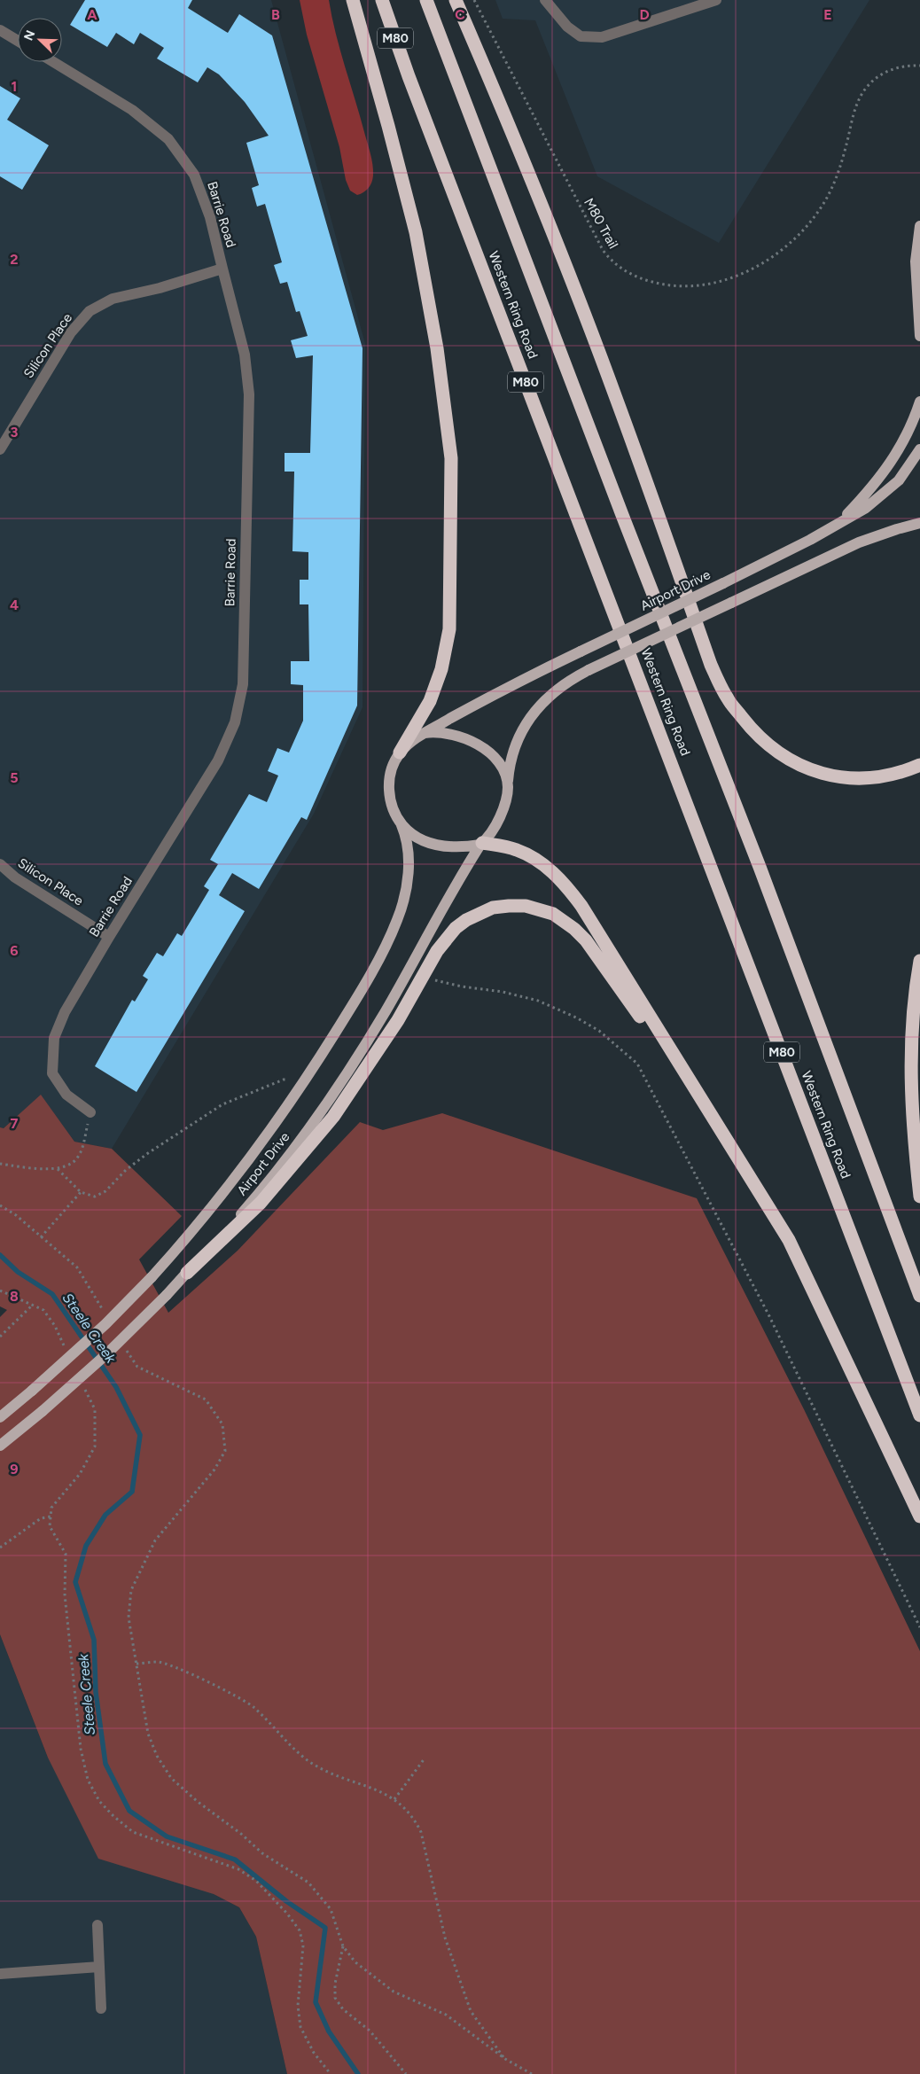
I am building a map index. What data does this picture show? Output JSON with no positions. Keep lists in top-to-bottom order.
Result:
{
  "streets": {
    "highway": ["M80", "Western Ring Road"],
    "main road": ["Airport Drive"],
    "street": ["Barrie Road", "Silicon Place"],
    "path": ["M80 Trail"]
  },
  "crossings": [
    ["Barrie Road", "Silicon Place"]
  ],
  "water": ["Steele Creek"],
  "north": "top left",
  "grid": {
    "columns": [
      "A",
      "B",
      "C",
      "D",
      "E"
    ],
    "rows": [
      "1",
      "2",
      "3",
      "4",
      "5",
      "6",
      "7",
      "8",
      "9"
    ]
  }
}
